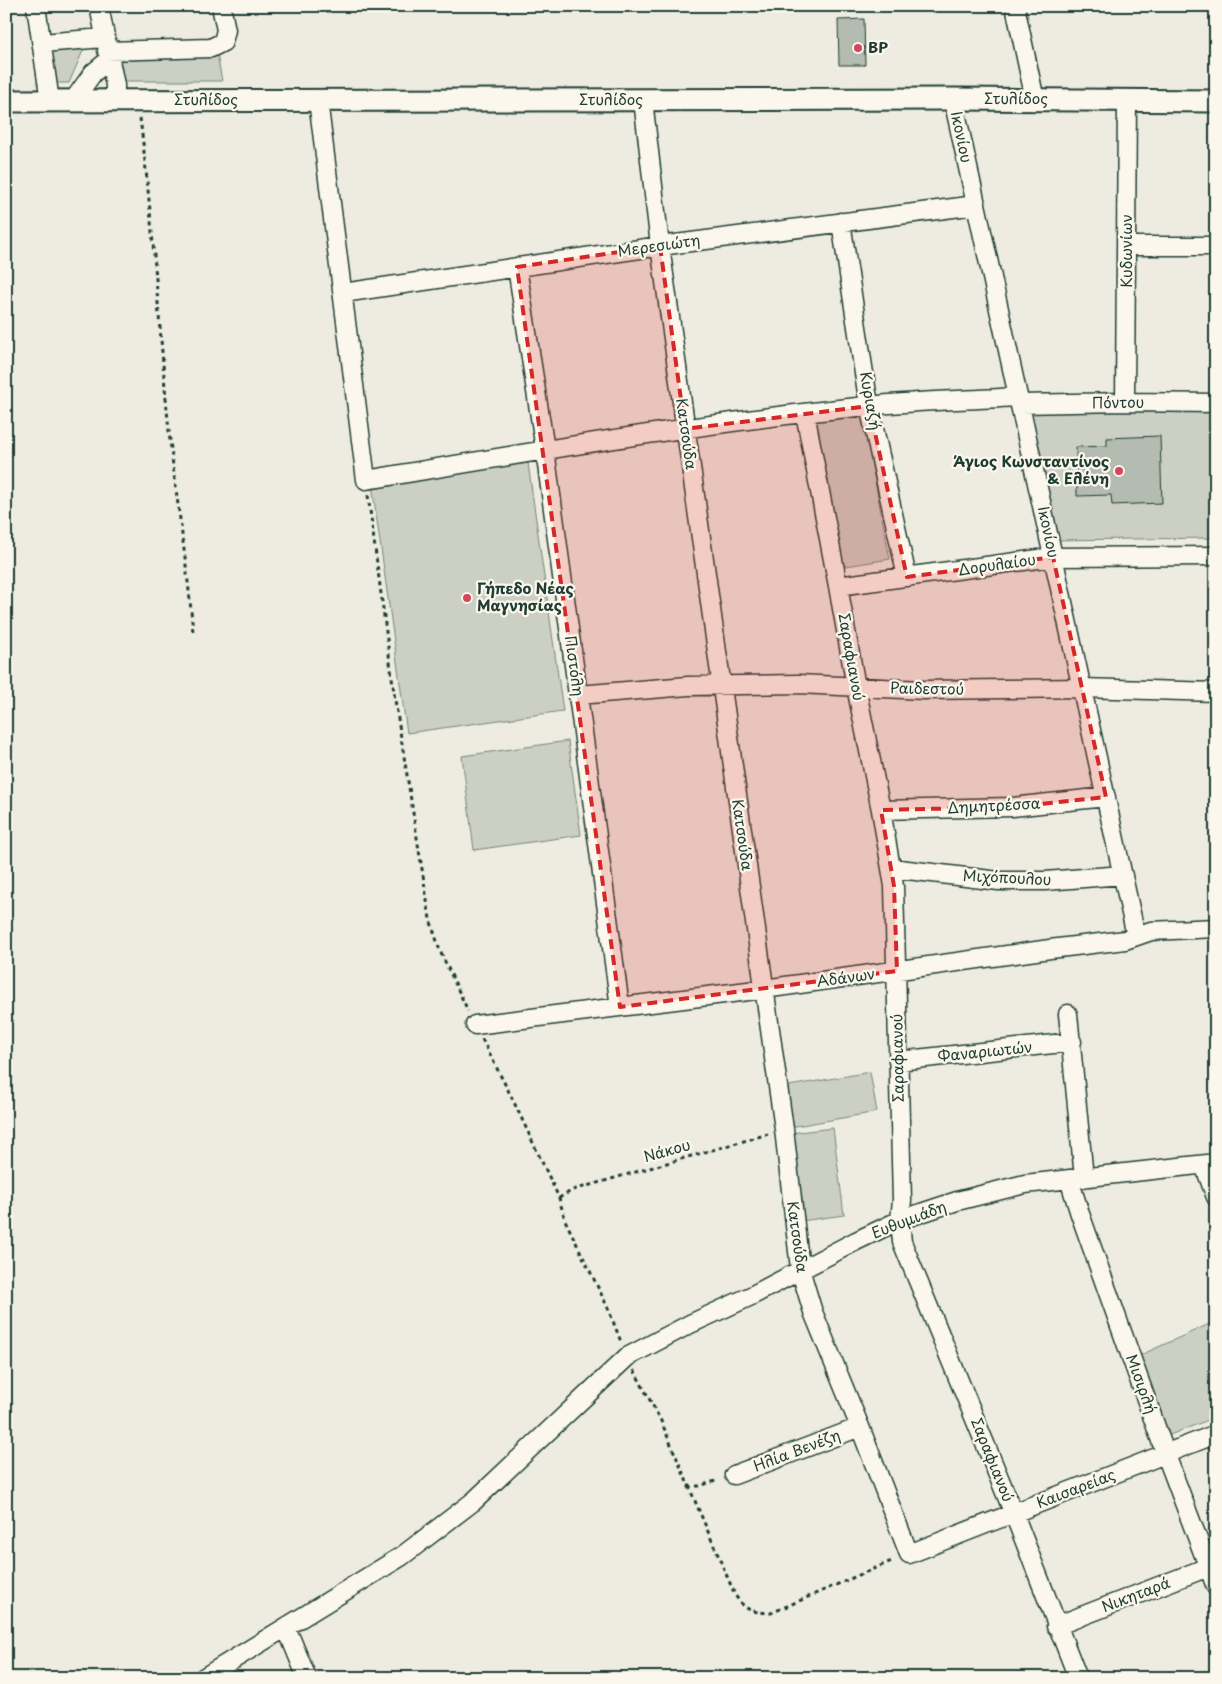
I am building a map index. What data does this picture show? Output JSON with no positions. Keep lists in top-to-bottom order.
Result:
{
  "streets": {
    "main road": ["Στυλίδος"],
    "street": [
      "Ικονίου",
      "Μερεσιώτη",
      "Κυδωνίων",
      "Κυριαζή",
      "Πόντου",
      "Κατσούδα",
      "Δορυλαίου",
      "Σαραφιανού",
      "Πιστόλη",
      "Ραιδεστού",
      "Δημητρέσσα",
      "Μιχόπουλου",
      "Αδάνων",
      "Φαναριωτών",
      "Ευθυμιάδη",
      "Μισιρλή",
      "Ηλία Βενέζη",
      "Καισαρείας",
      "Νικηταρά"
    ],
    "path": ["Νάκου"]
  },
  "crossings": [
    ["Στυλίδος", "Ικονίου"],
    ["Στυλίδος", "Κυδωνίων"],
    ["Στυλίδος", "Κατσούδα"],
    ["Ικονίου", "Μερεσιώτη"],
    ["Ικονίου", "Πόντου"],
    ["Ικονίου", "Δορυλαίου"],
    ["Ικονίου", "Ραιδεστού"],
    ["Ικονίου", "Δημητρέσσα"],
    ["Ικονίου", "Μιχόπουλου"],
    ["Ικονίου", "Αδάνων"],
    ["Μερεσιώτη", "Κυριαζή"],
    ["Μερεσιώτη", "Κατσούδα"],
    ["Μερεσιώτη", "Πιστόλη"],
    ["Κυδωνίων", "Πόντου"],
    ["Κυριαζή", "Πόντου"],
    ["Κυριαζή", "Δορυλαίου"],
    ["Πόντου", "Κατσούδα"],
    ["Πόντου", "Σαραφιανού"],
    ["Πόντου", "Πιστόλη"],
    ["Κατσούδα", "Ραιδεστού"],
    ["Κατσούδα", "Αδάνων"],
    ["Κατσούδα", "Νάκου"],
    ["Κατσούδα", "Ευθυμιάδη"],
    ["Κατσούδα", "Ηλία Βενέζη"],
    ["Κατσούδα", "Καισαρείας"],
    ["Δορυλαίου", "Σαραφιανού"],
    ["Σαραφιανού", "Ραιδεστού"],
    ["Σαραφιανού", "Δημητρέσσα"],
    ["Σαραφιανού", "Μιχόπουλου"],
    ["Σαραφιανού", "Αδάνων"],
    ["Σαραφιανού", "Φαναριωτών"],
    ["Σαραφιανού", "Ευθυμιάδη"],
    ["Σαραφιανού", "Καισαρείας"],
    ["Σαραφιανού", "Νικηταρά"],
    ["Πιστόλη", "Ραιδεστού"],
    ["Πιστόλη", "Αδάνων"],
    ["Φαναριωτών", "Μισιρλή"],
    ["Ευθυμιάδη", "Μισιρλή"],
    ["Μισιρλή", "Καισαρείας"],
    ["Μισιρλή", "Νικηταρά"]
  ],
  "places": ["BP", "Άγιος Κωνσταντίνος & Ελένη", "Γήπεδο Νέας Μαγνησίας"]
}
